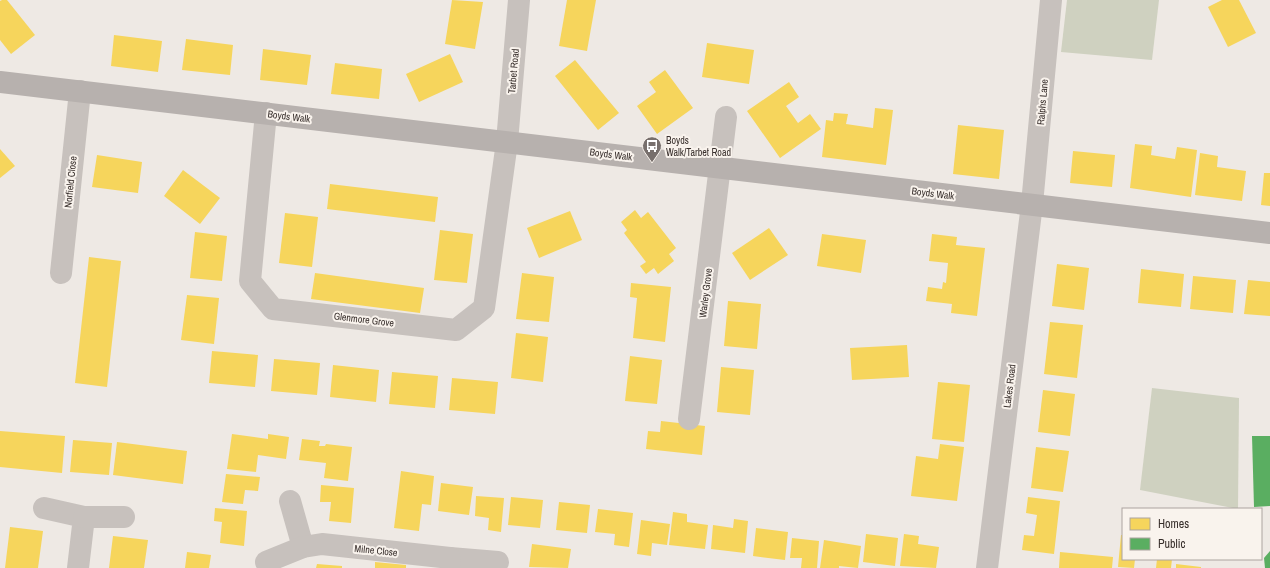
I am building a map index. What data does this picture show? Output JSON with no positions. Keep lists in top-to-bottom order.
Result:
{
  "streets": {
    "street": [
      "Tarbet Road",
      "Ralphs Lane",
      "Boyds Walk",
      "Norfield Close",
      "Warley Grove",
      "Glenmore Grove",
      "Lakes Road",
      "Milne Close"
    ]
  },
  "crossings": [
    ["Tarbet Road", "Boyds Walk"],
    ["Tarbet Road", "Glenmore Grove"],
    ["Ralphs Lane", "Boyds Walk"],
    ["Ralphs Lane", "Lakes Road"],
    ["Boyds Walk", "Norfield Close"],
    ["Boyds Walk", "Warley Grove"],
    ["Boyds Walk", "Glenmore Grove"],
    ["Boyds Walk", "Lakes Road"]
  ],
  "places": {
    "bus stop": ["Boyds Walk/Tarbet Road"]
  },
  "legend": ["Homes", "Public"]
}
